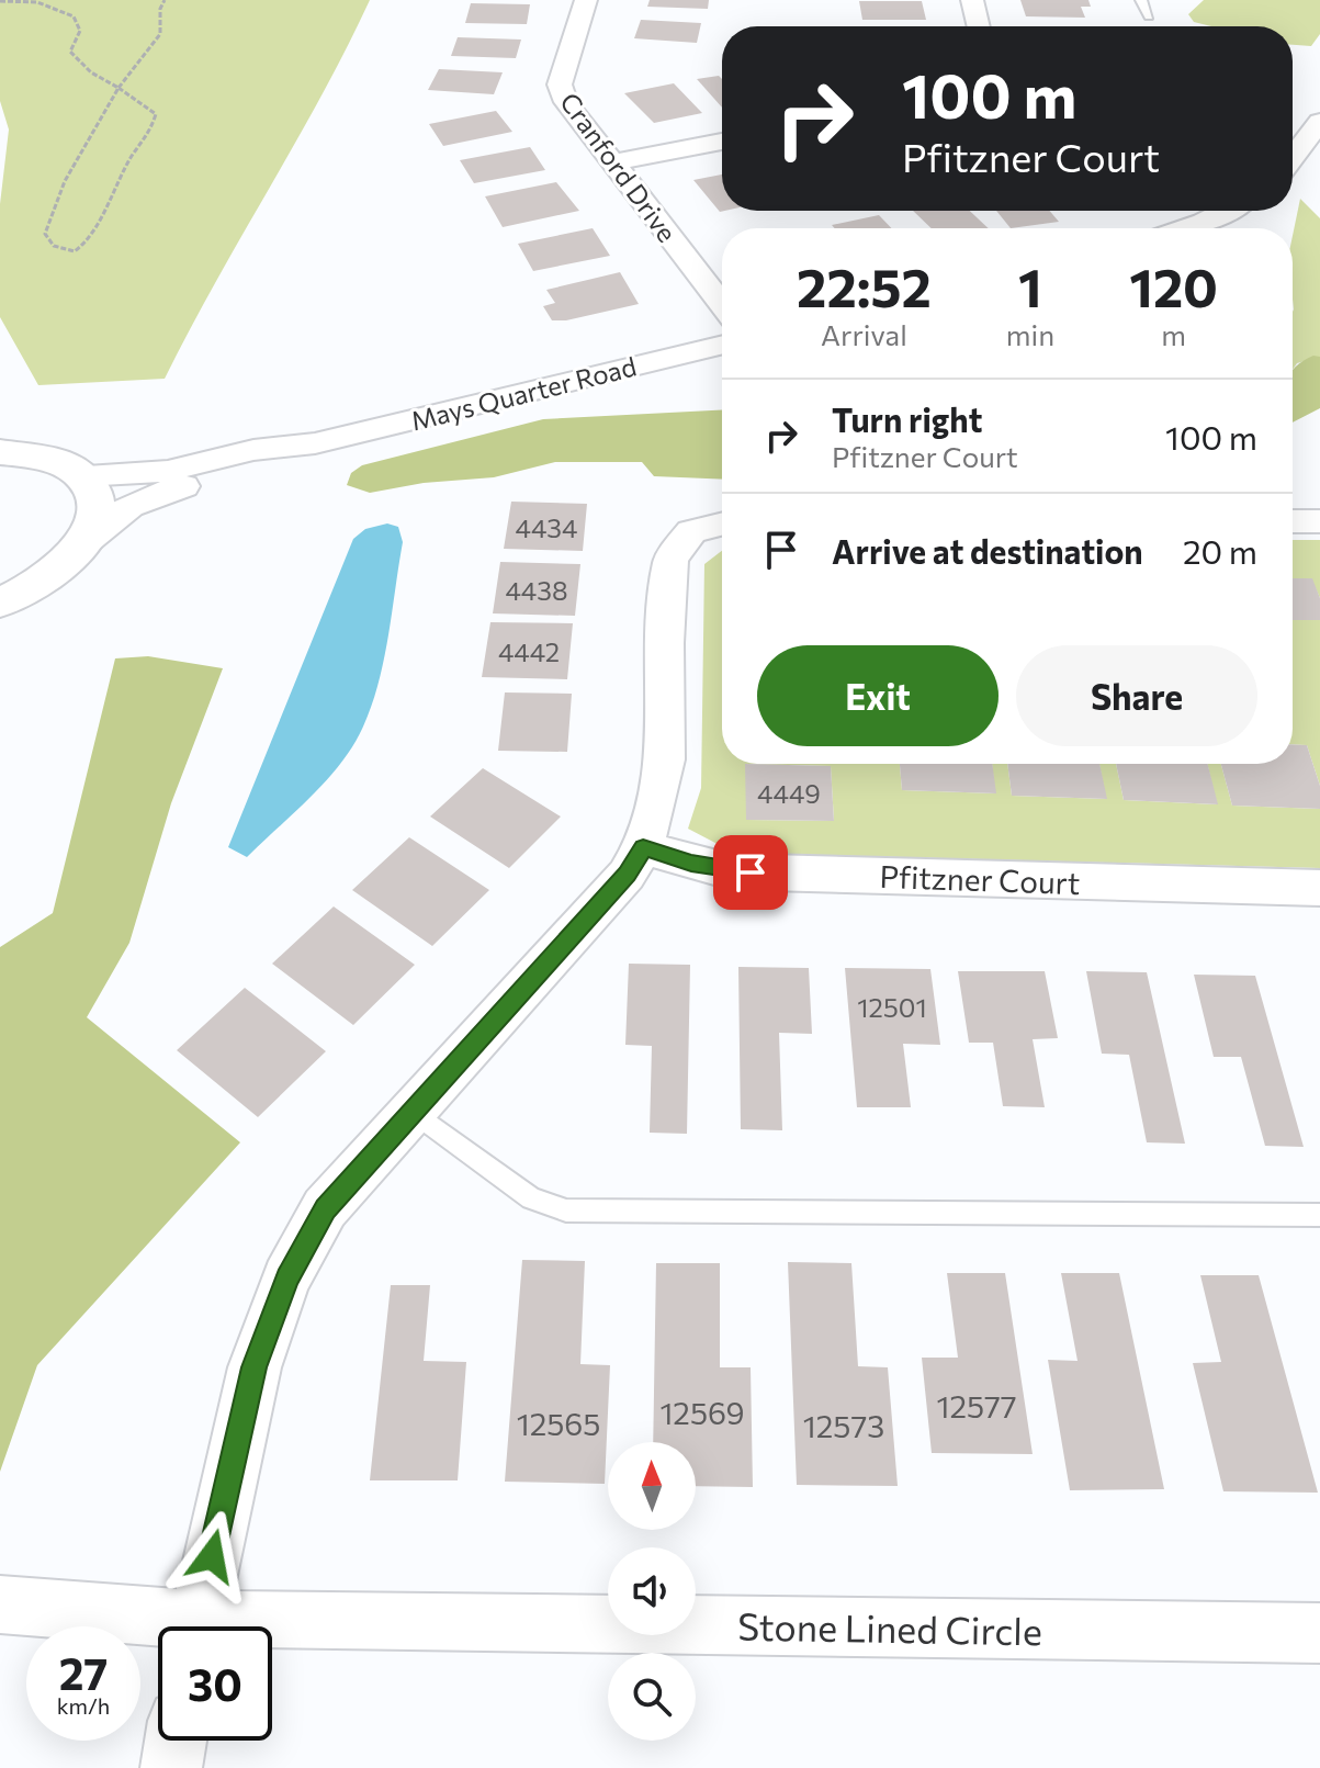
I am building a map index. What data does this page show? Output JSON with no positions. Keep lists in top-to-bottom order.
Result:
{
  "streets": {
    "street": [
      "Cranford Drive",
      "Mays Quarter Road",
      "Pfitzner Court",
      "Stone Lined Circle"
    ]
  },
  "house_numbers": [
    "4434",
    "4438",
    "4442",
    "4449",
    "12501",
    "12577",
    "12569",
    "12565",
    "12573"
  ],
  "north": "top",
  "page": {
    "turn": ["100 m", "Pfitzner Court"],
    "eta": [
      "22:52",
      "Arrival",
      "1",
      "min",
      "120",
      "m"
    ],
    "list": [
      {
        "name": "Turn right",
        "note": "Pfitzner Court",
        "value": "100 m"
      },
      {
        "name": "Arrive at destination",
        "value": "20 m"
      }
    ],
    "buttons": ["Exit", "Share"],
    "speed": "27 km/h",
    "limit": "30"
  }
}
